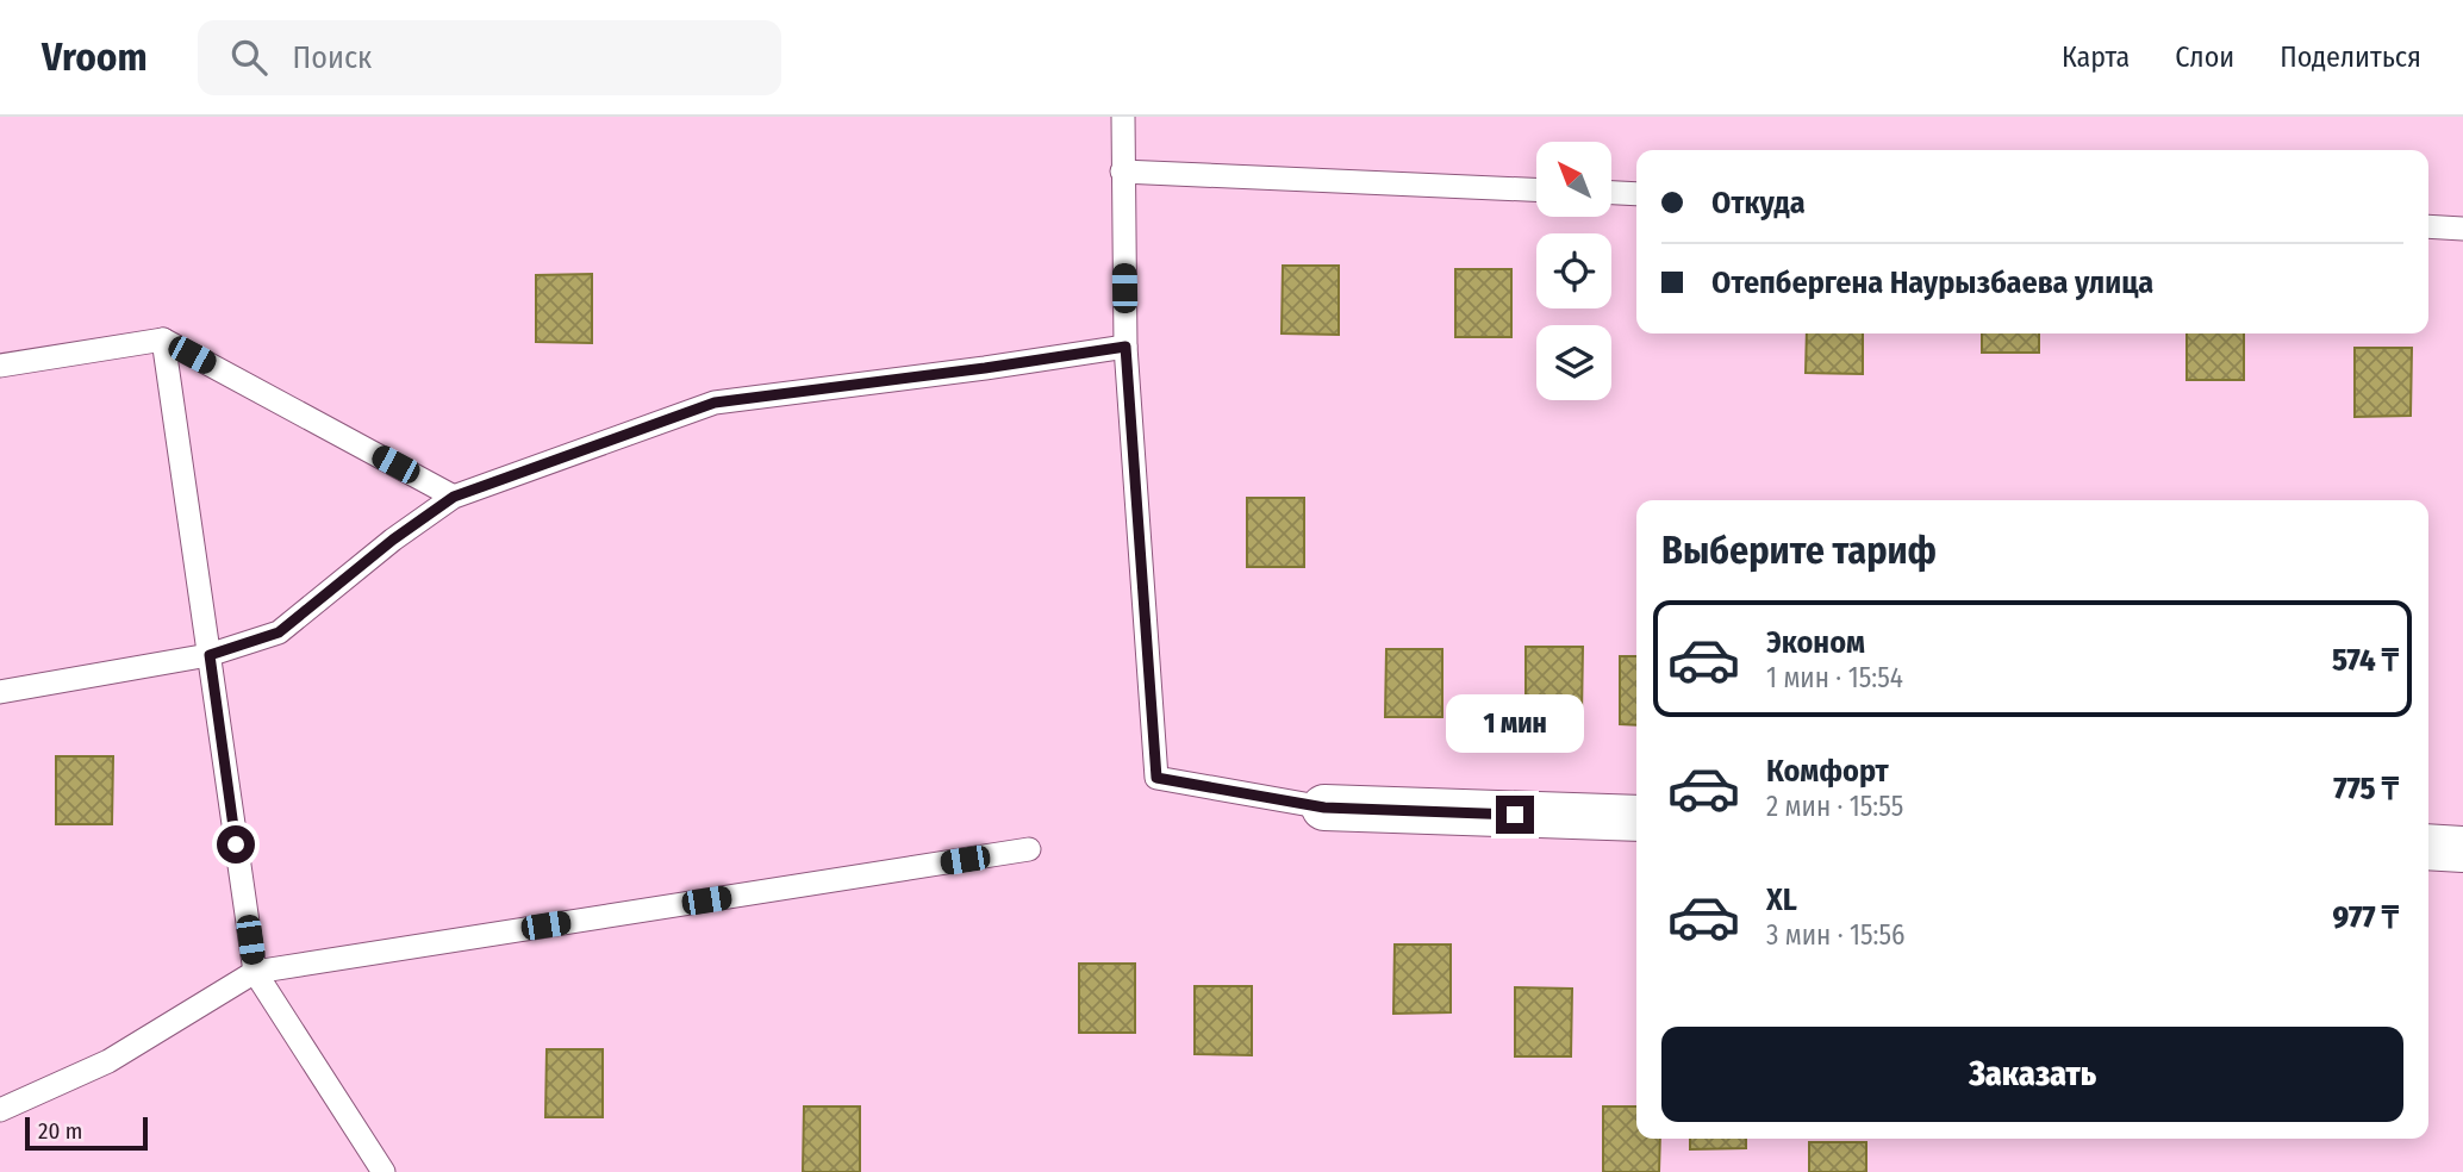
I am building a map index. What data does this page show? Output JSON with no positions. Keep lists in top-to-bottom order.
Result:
{
  "scale_bar": "20 m",
  "north": "top left",
  "page": {
    "header": "Vroom",
    "search": "Поиск",
    "nav": ["Карта", "Слои", "Поделиться"],
    "banner": ["Откуда", "Отепбергена Наурызбаева улица"],
    "heading": "Выберите тариф",
    "list": [
      {
        "name": "Эконом",
        "note": "1 мин · 15:54",
        "value": "574 ₸"
      },
      {
        "name": "Комфорт",
        "note": "2 мин · 15:55",
        "value": "775 ₸"
      },
      {
        "name": "XL",
        "note": "3 мин · 15:56",
        "value": "977 ₸"
      }
    ],
    "bubble": "1 мин",
    "buttons": "Заказать",
    "scale": "20 m"
  }
}
